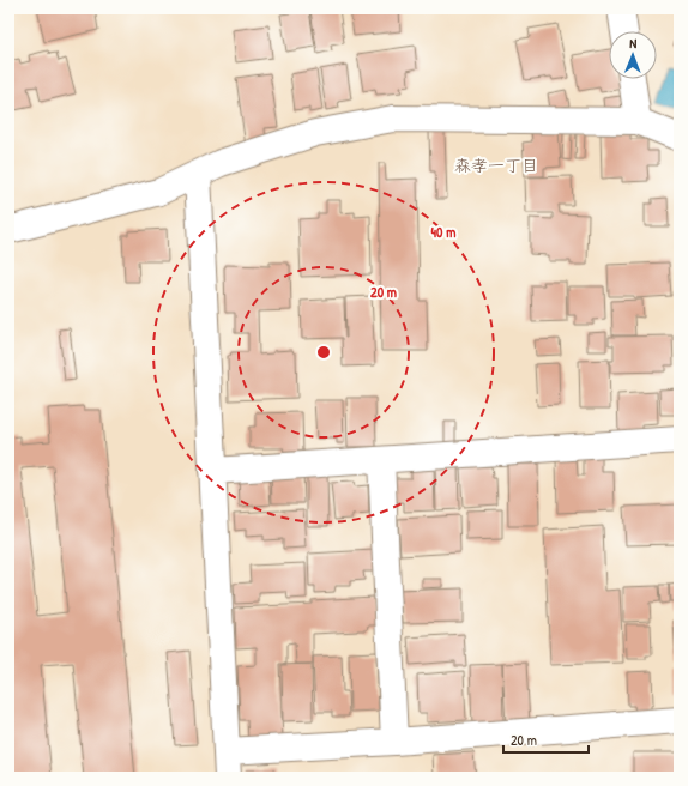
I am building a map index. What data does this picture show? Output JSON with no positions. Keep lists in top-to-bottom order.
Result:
{
  "districts": ["森孝一丁目"],
  "scale_bar": "20 m",
  "north": "top",
  "rings": ["40 m", "20 m"]
}
